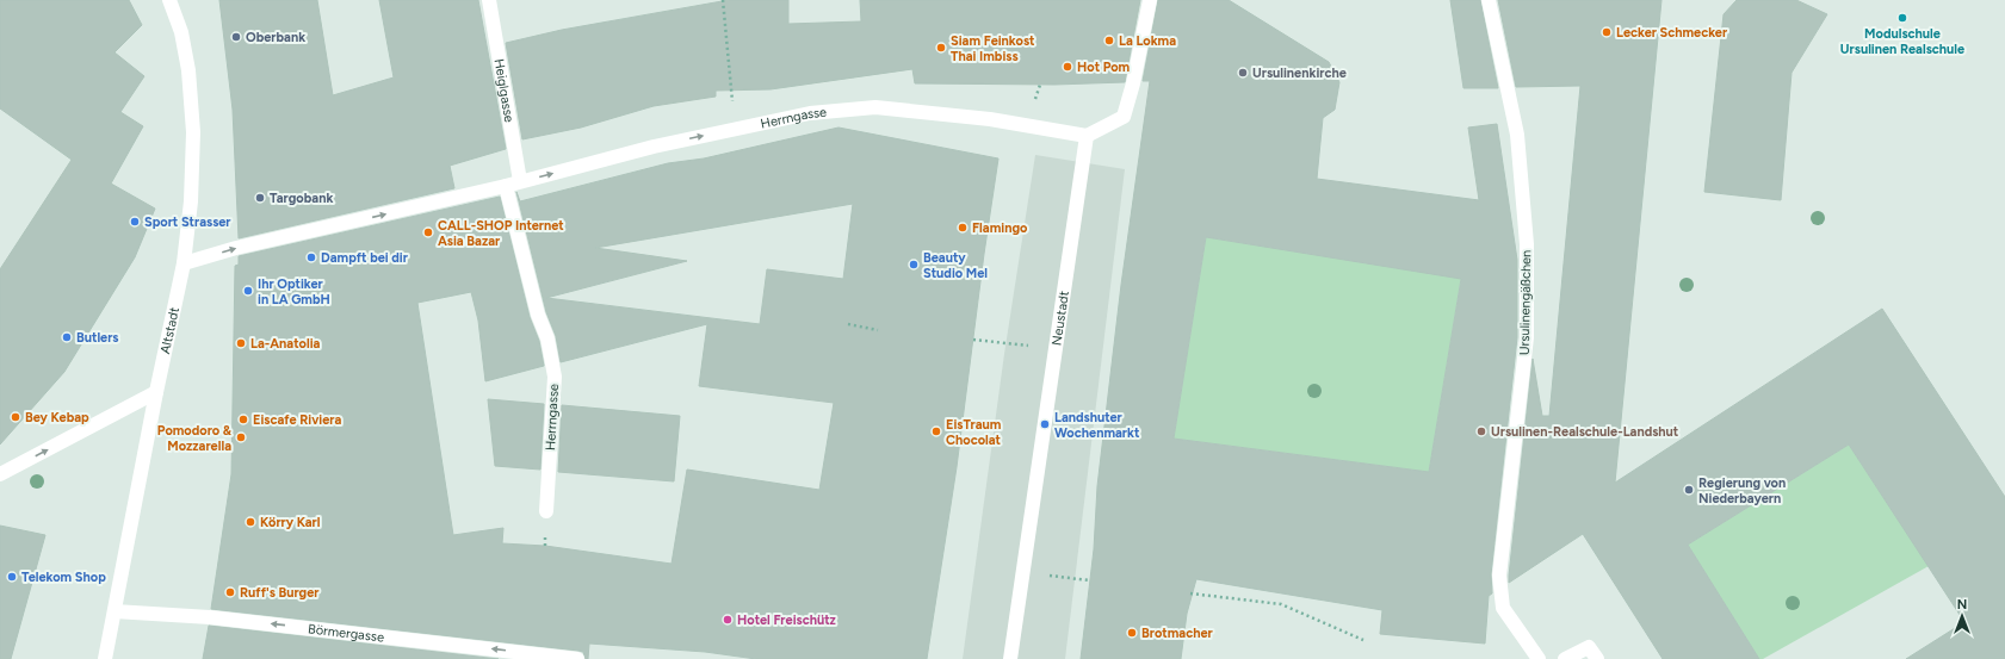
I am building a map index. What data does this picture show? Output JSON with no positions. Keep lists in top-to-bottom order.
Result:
{
  "streets": {
    "street": [
      "Heiglgasse",
      "Herrngasse",
      "Ursulinengäßchen",
      "Neustadt",
      "Altstadt",
      "Börmergasse"
    ]
  },
  "crossings": [
    ["Heiglgasse", "Herrngasse"],
    ["Herrngasse", "Neustadt"],
    ["Herrngasse", "Altstadt"],
    ["Altstadt", "Börmergasse"]
  ],
  "one_way": ["Herrngasse", "Börmergasse"],
  "places": [
    "Modulschule Ursulinen Realschule",
    "Lecker Schmecker",
    "Oberbank",
    "La Lokma",
    "Siam Feinkost Thai Imbiss",
    "Hot Pom",
    "Ursulinenkirche",
    "Targobank",
    "Sport Strasser",
    "Flamingo",
    "CALL-SHOP Internet Asia Bazar",
    "Dampft bei dir",
    "Beauty Studio Mel",
    "Ihr Optiker in LA GmbH",
    "Butlers",
    "La-Anatolia",
    "Bey Kebap",
    "Eiscafe Riviera",
    "Landshuter Wochenmarkt",
    "EisTraum Chocolat",
    "Ursulinen-Realschule-Landshut",
    "Pomodoro & Mozzarella",
    "Regierung von Niederbayern",
    "Körry Karl",
    "Telekom Shop",
    "Ruff's Burger",
    "Hotel Freischütz",
    "Brotmacher"
  ],
  "north": "top"
}
